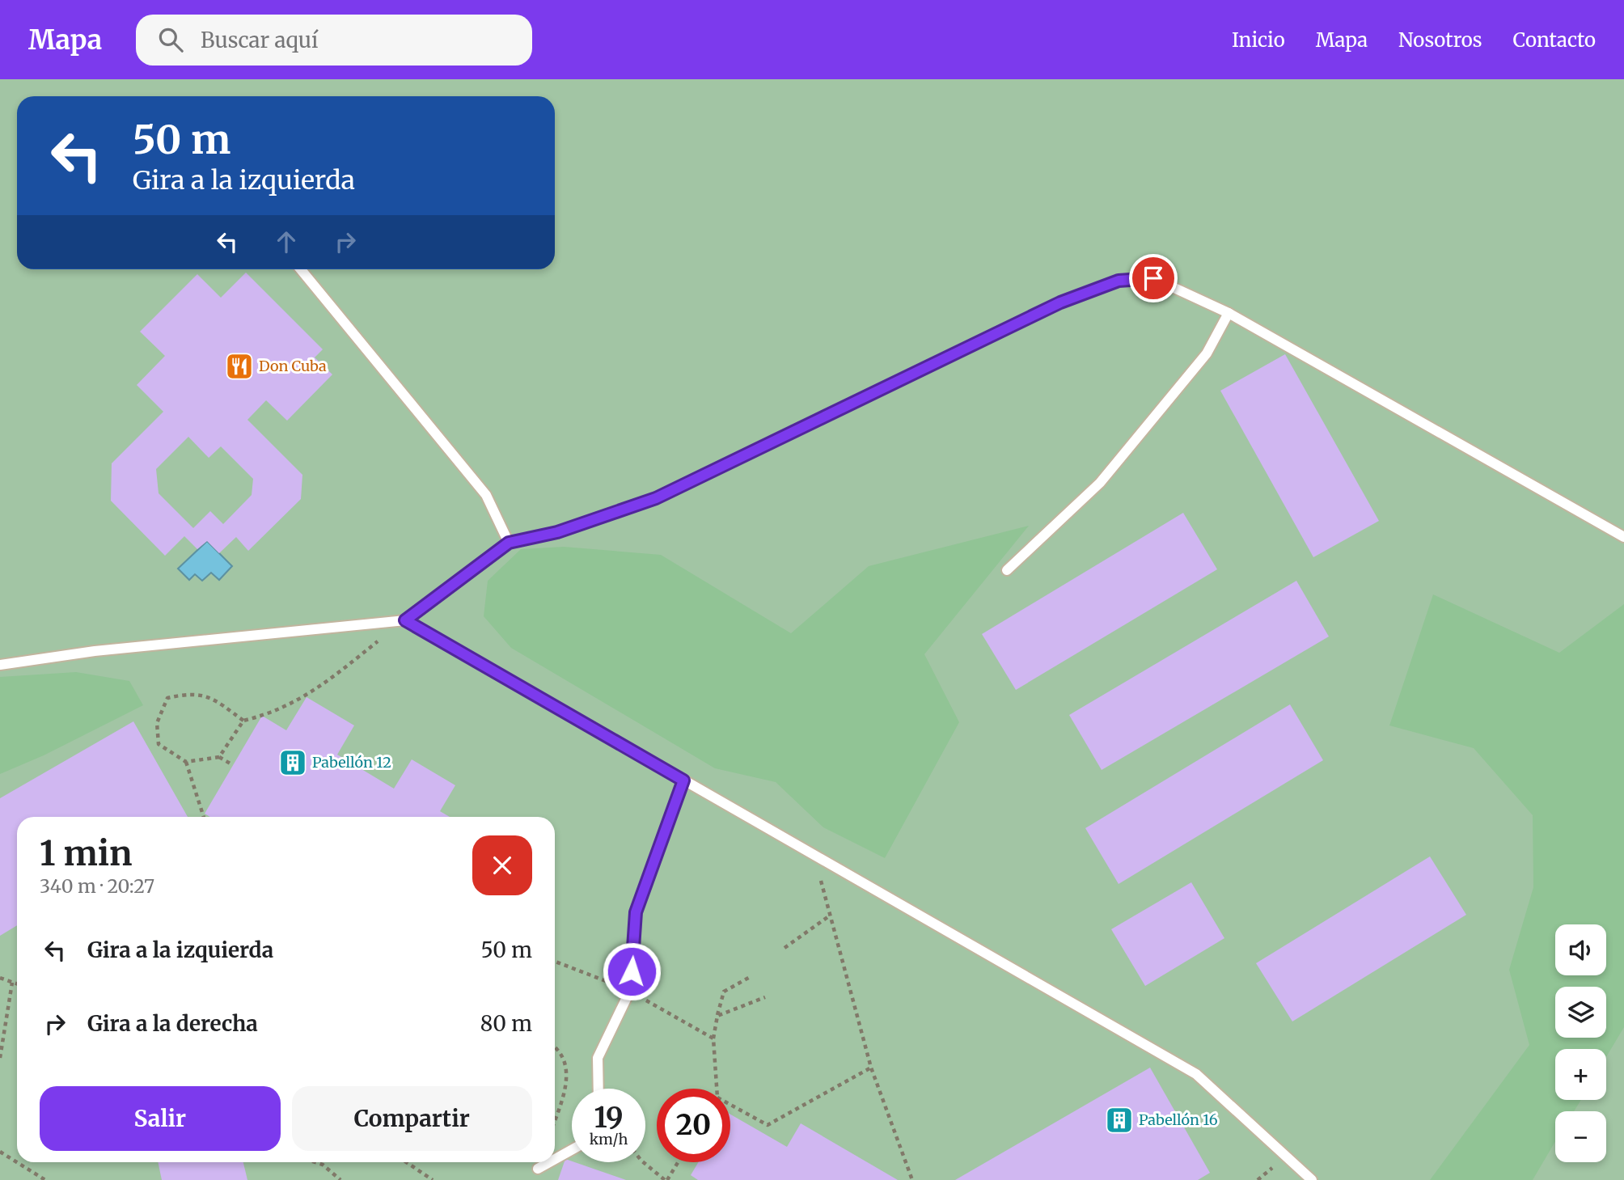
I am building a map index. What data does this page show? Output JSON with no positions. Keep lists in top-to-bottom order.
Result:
{
  "places": {
    "restaurant": ["Don Cuba"],
    "building": ["Pabellón 12", "Pabellón 16"]
  },
  "page": {
    "header": "Mapa",
    "search": "Buscar aquí",
    "nav": [
      "Inicio",
      "Mapa",
      "Nosotros",
      "Contacto"
    ],
    "turn": ["50 m", "Gira a la izquierda"],
    "heading": ["1 min", "340 m · 20:27"],
    "list": [
      {
        "name": "Gira a la izquierda",
        "value": "50 m"
      },
      {
        "name": "Gira a la derecha",
        "value": "80 m"
      }
    ],
    "map_buttons": ["+", "−"],
    "buttons": ["Salir", "Compartir"],
    "speed": "19 km/h",
    "limit": "20"
  }
}
